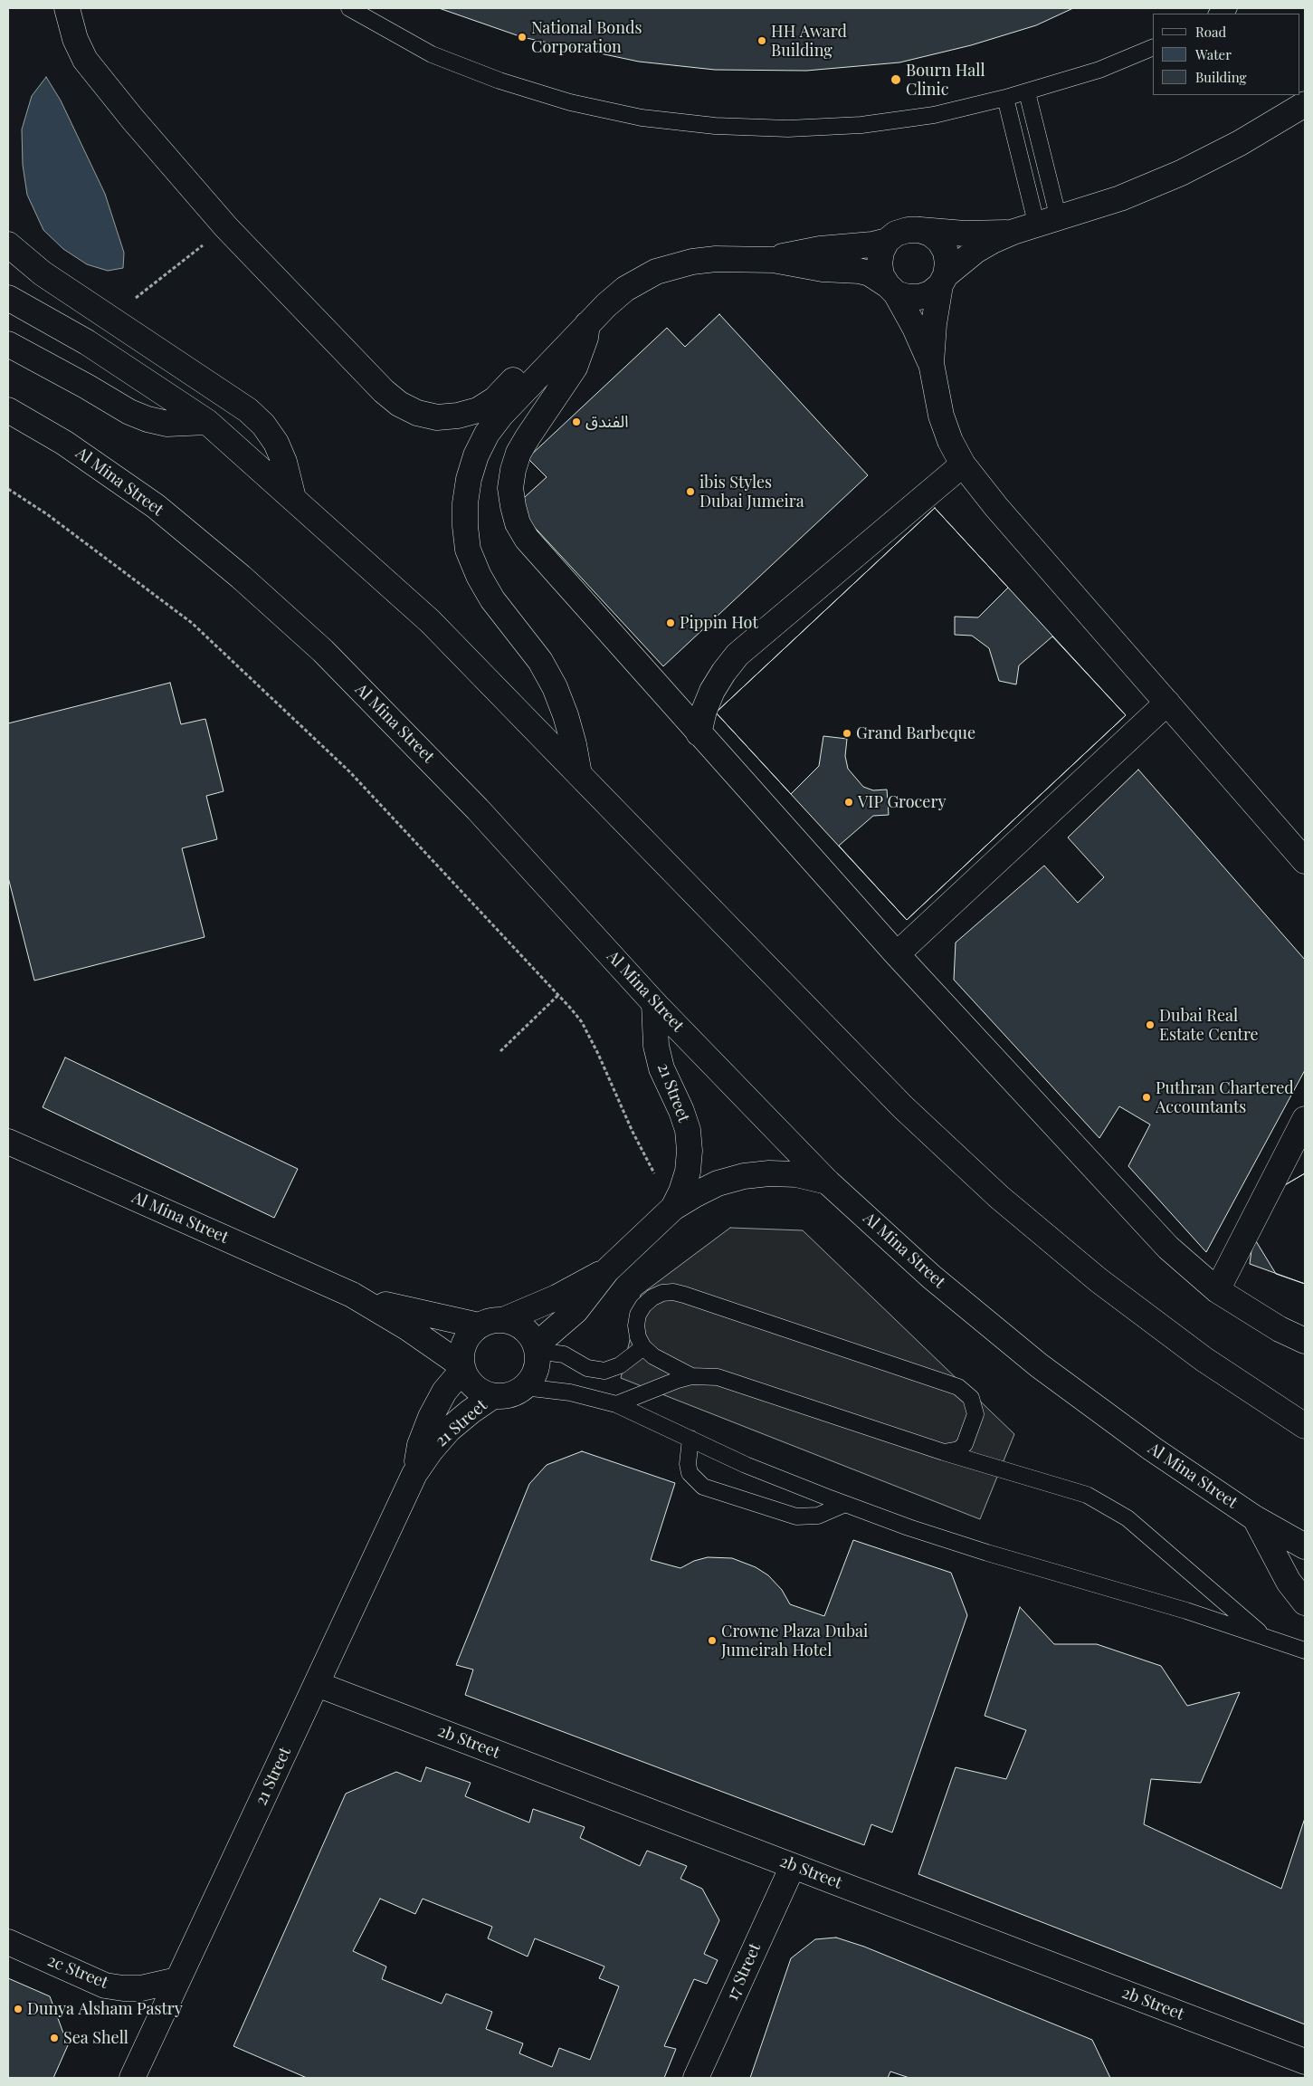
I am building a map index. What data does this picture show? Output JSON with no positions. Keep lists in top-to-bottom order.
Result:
{
  "streets": {
    "street": [
      "Al Mina Street",
      "21 Street",
      "2b Street",
      "2c Street",
      "17 Street"
    ]
  },
  "crossings": [
    ["Al Mina Street", "21 Street"],
    ["21 Street", "2b Street"],
    ["21 Street", "2c Street"],
    ["2b Street", "17 Street"]
  ],
  "places": [
    "National Bonds Corporation",
    "HH Award Building",
    "Bourn Hall Clinic",
    "الفندق",
    "ibis Styles Dubai Jumeira",
    "Pippin Hot",
    "Grand Barbeque",
    "VIP Grocery",
    "Dubai Real Estate Centre",
    "Puthran Chartered Accountants",
    "Crowne Plaza Dubai Jumeirah Hotel",
    "Dunya Alsham Pastry",
    "Sea Shell"
  ],
  "legend": ["Road", "Water", "Building"]
}
